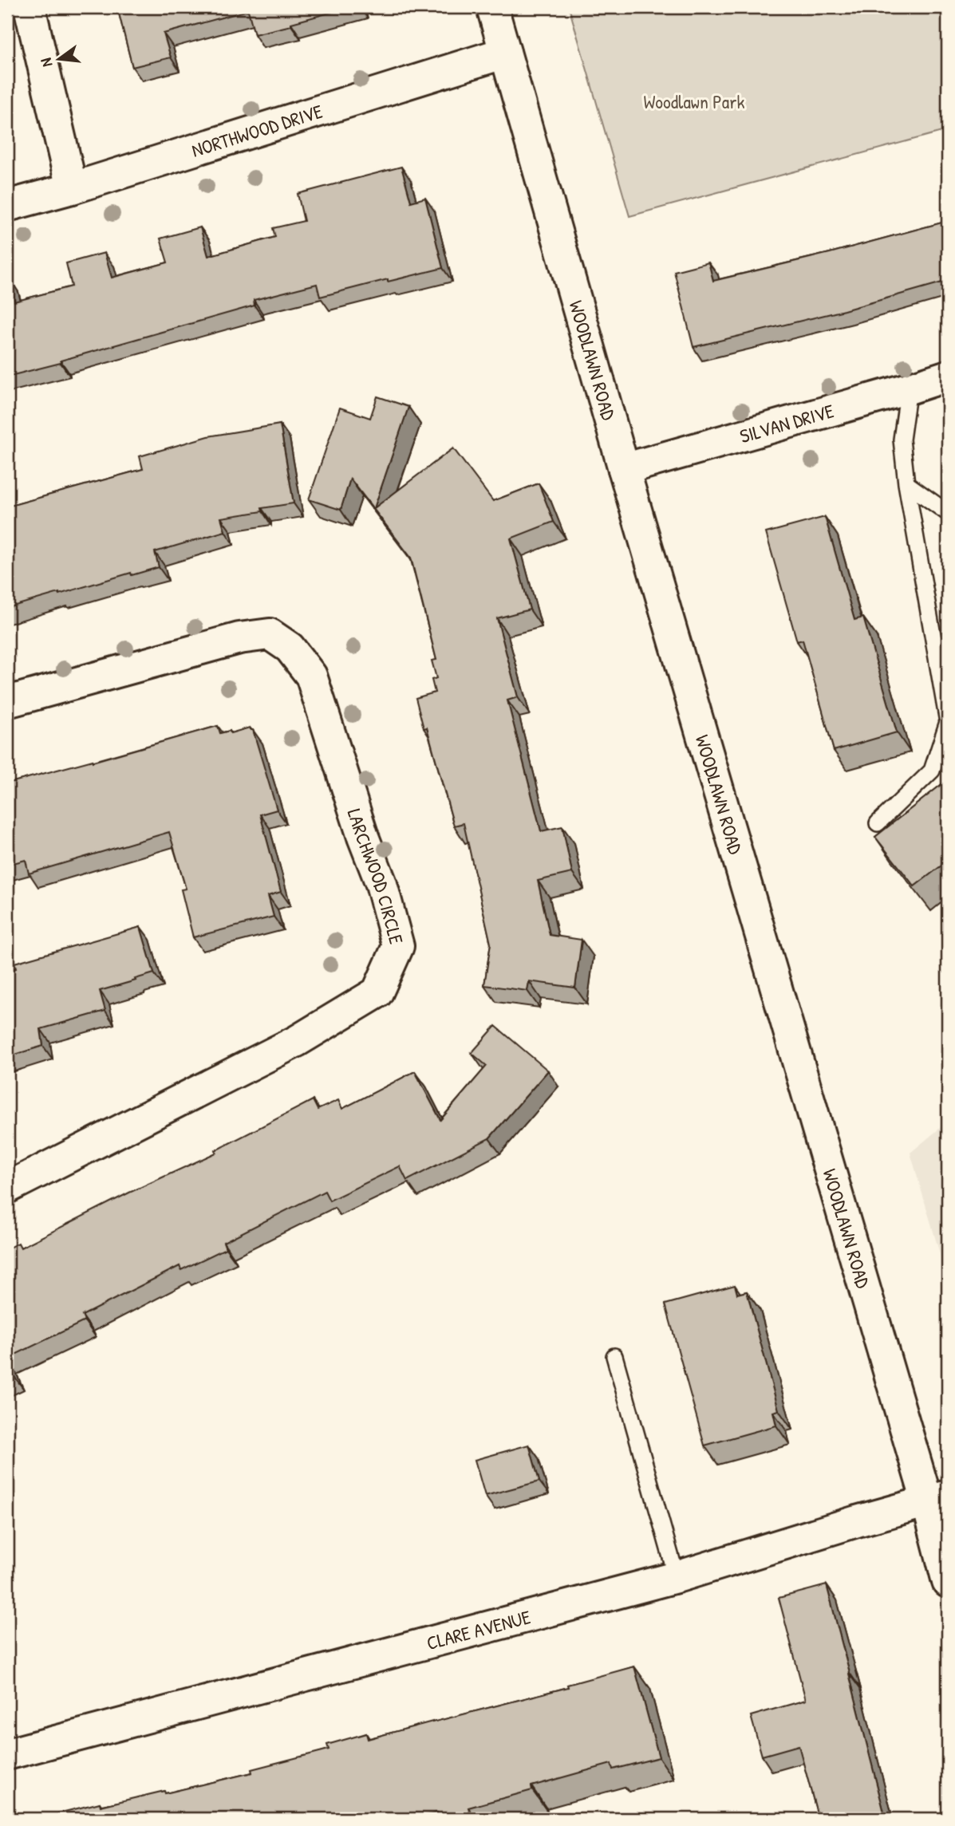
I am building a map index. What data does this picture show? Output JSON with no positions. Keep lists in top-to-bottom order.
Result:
{
  "streets": {
    "street": [
      "NORTHWOOD DRIVE",
      "WOODLAWN ROAD",
      "SILVAN DRIVE",
      "LARCHWOOD CIRCLE",
      "CLARE AVENUE"
    ]
  },
  "crossings": [
    ["NORTHWOOD DRIVE", "WOODLAWN ROAD"],
    ["WOODLAWN ROAD", "SILVAN DRIVE"],
    ["WOODLAWN ROAD", "CLARE AVENUE"]
  ],
  "parks": ["Woodlawn Park"],
  "north": "left"
}
